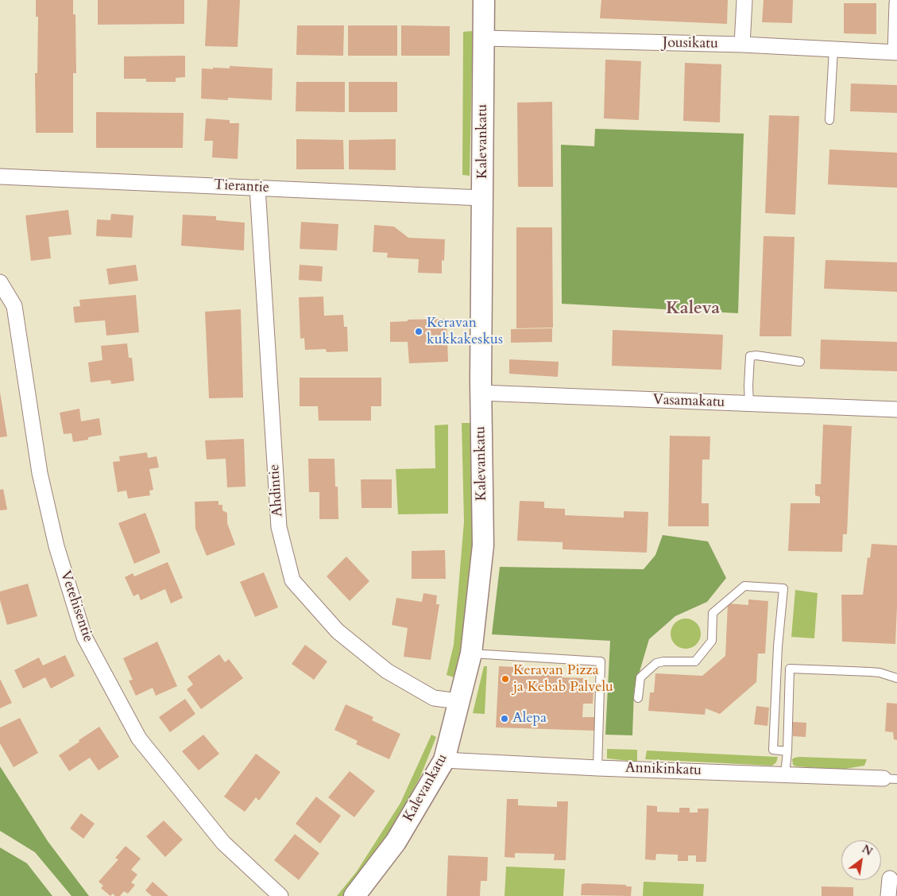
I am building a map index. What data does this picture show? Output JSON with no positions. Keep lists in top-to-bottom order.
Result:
{
  "streets": {
    "street": [
      "Jousikatu",
      "Kalevankatu",
      "Tierantie",
      "Vasamakatu",
      "Ahdintie",
      "Vetehisentie",
      "Annikinkatu"
    ]
  },
  "crossings": [
    ["Jousikatu", "Kalevankatu"],
    ["Kalevankatu", "Tierantie"],
    ["Kalevankatu", "Vasamakatu"],
    ["Kalevankatu", "Ahdintie"],
    ["Kalevankatu", "Annikinkatu"],
    ["Tierantie", "Ahdintie"]
  ],
  "districts": ["Kaleva"],
  "places": ["Keravan kukkakeskus", "Keravan Pizza ja Kebab Palvelu", "Alepa"],
  "north": "top right"
}
